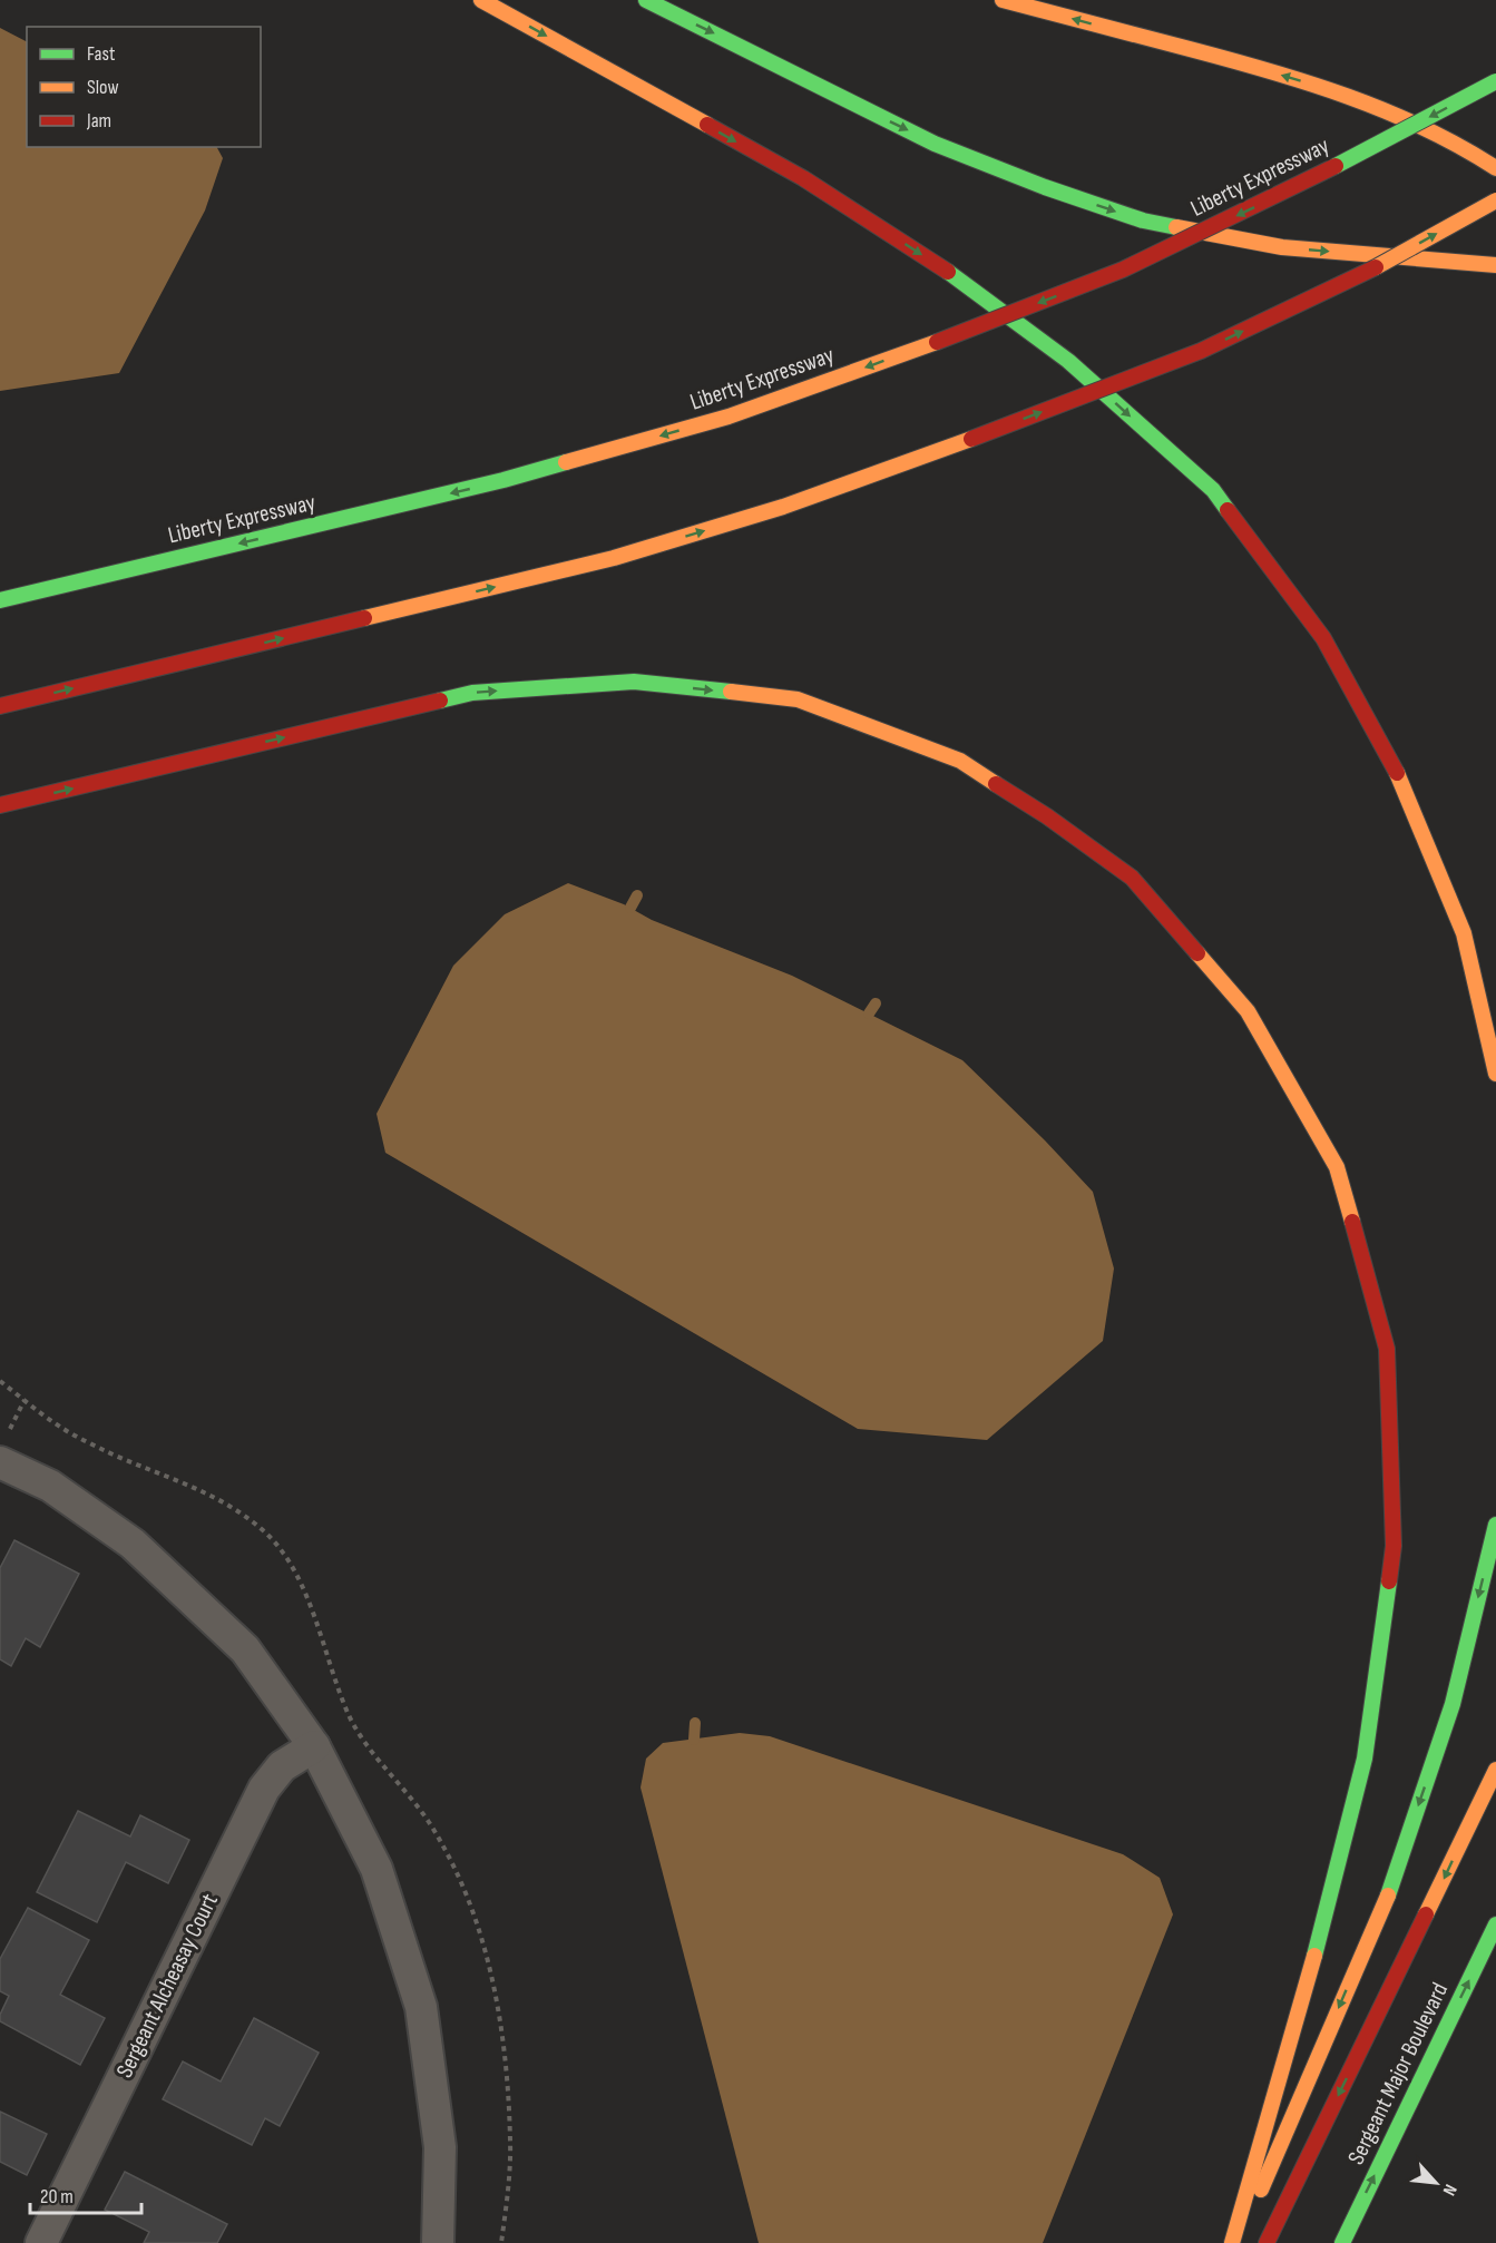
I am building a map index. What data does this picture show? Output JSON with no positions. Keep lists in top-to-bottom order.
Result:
{
  "streets": {
    "main road": ["Liberty Expressway", "Sergeant Major Boulevard"],
    "street": ["Sergeant Alcheasay Court"]
  },
  "legend": ["Fast", "Slow", "Jam"],
  "scale_bar": "20 m",
  "north": "bottom right"
}
